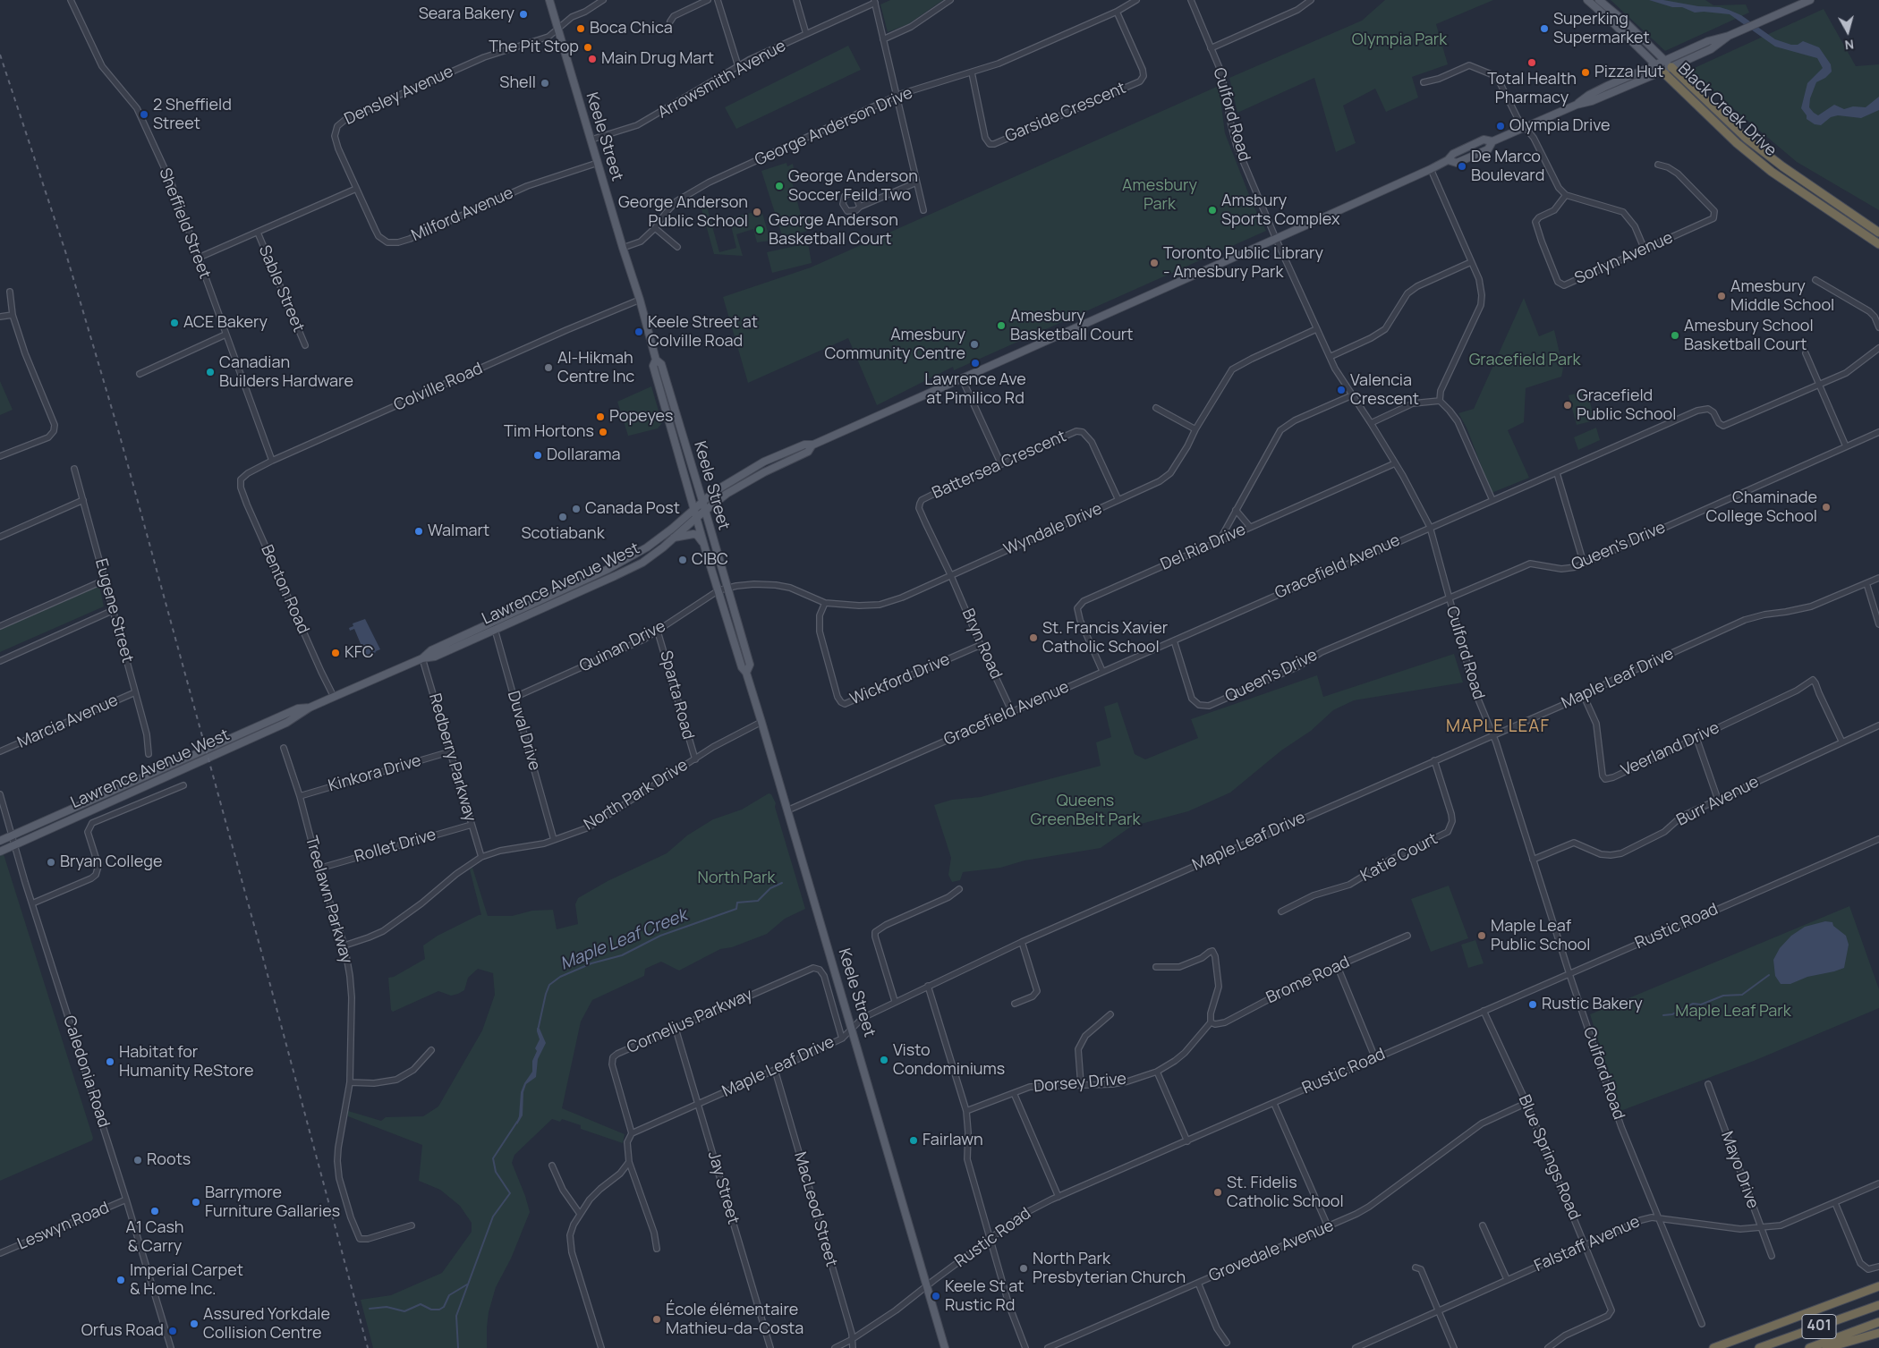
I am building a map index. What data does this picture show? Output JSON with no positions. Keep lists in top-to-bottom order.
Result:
{
  "streets": {
    "highway": ["Black Creek Drive", "401"],
    "main road": ["Keele Street", "Lawrence Avenue West"],
    "street": [
      "Arrowsmith Avenue",
      "Densley Avenue",
      "Garside Crescent",
      "Culford Road",
      "George Anderson Drive",
      "Milford Avenue",
      "Sheffield Street",
      "Sorlyn Avenue",
      "Sable Street",
      "Colville Road",
      "Battersea Crescent",
      "Wyndale Drive",
      "Queen's Drive",
      "Del Ria Drive",
      "Gracefield Avenue",
      "Benton Road",
      "Eugene Street",
      "Bryn Road",
      "Quinan Drive",
      "Maple Leaf Drive",
      "Wickford Drive",
      "Sparta Road",
      "Marcia Avenue",
      "Duval Drive",
      "Veerland Drive",
      "Redberry Parkway",
      "Kinkora Drive",
      "North Park Drive",
      "Burr Avenue",
      "Rollet Drive",
      "Katie Court",
      "Treelawn Parkway",
      "Rustic Road",
      "Brome Road",
      "Cornelius Parkway",
      "Caledonia Road",
      "Dorsey Drive",
      "Blue Springs Road",
      "Mayo Drive",
      "Jay Street",
      "MacLeod Street",
      "Leswyn Road",
      "Falstaff Avenue",
      "Grovedale Avenue"
    ]
  },
  "crossings": [
    ["Arrowsmith Avenue", "Keele Street"],
    ["Densley Avenue", "Keele Street"],
    ["Densley Avenue", "Milford Avenue"],
    ["Black Creek Drive", "Lawrence Avenue West"],
    ["Garside Crescent", "George Anderson Drive"],
    ["Culford Road", "Wyndale Drive"],
    ["Culford Road", "Queen's Drive"],
    ["Culford Road", "Del Ria Drive"],
    ["Culford Road", "Gracefield Avenue"],
    ["Culford Road", "Lawrence Avenue West"],
    ["Culford Road", "Maple Leaf Drive"],
    ["Culford Road", "Burr Avenue"],
    ["Culford Road", "Rustic Road"],
    ["Culford Road", "Falstaff Avenue"],
    ["George Anderson Drive", "Keele Street"],
    ["Keele Street", "Milford Avenue"],
    ["Keele Street", "Colville Road"],
    ["Keele Street", "Wyndale Drive"],
    ["Keele Street", "Gracefield Avenue"],
    ["Keele Street", "Lawrence Avenue West"],
    ["Keele Street", "Quinan Drive"],
    ["Keele Street", "Maple Leaf Drive"],
    ["Keele Street", "North Park Drive"],
    ["Keele Street", "Rustic Road"],
    ["Keele Street", "Cornelius Parkway"],
    ["Sheffield Street", "Colville Road"],
    ["Colville Road", "Benton Road"],
    ["Battersea Crescent", "Wyndale Drive"],
    ["Battersea Crescent", "Bryn Road"],
    ["Wyndale Drive", "Bryn Road"],
    ["Wyndale Drive", "Quinan Drive"],
    ["Wyndale Drive", "Wickford Drive"],
    ["Queen's Drive", "Gracefield Avenue"],
    ["Del Ria Drive", "Gracefield Avenue"],
    ["Gracefield Avenue", "Bryn Road"],
    ["Lawrence Avenue West", "Benton Road"],
    ["Lawrence Avenue West", "Duval Drive"],
    ["Lawrence Avenue West", "Redberry Parkway"],
    ["Lawrence Avenue West", "Caledonia Road"],
    ["Eugene Street", "Marcia Avenue"],
    ["Bryn Road", "Wickford Drive"],
    ["Quinan Drive", "Sparta Road"],
    ["Quinan Drive", "Duval Drive"],
    ["Maple Leaf Drive", "Veerland Drive"],
    ["Maple Leaf Drive", "Katie Court"],
    ["Maple Leaf Drive", "Cornelius Parkway"],
    ["Maple Leaf Drive", "Jay Street"],
    ["Maple Leaf Drive", "MacLeod Street"],
    ["Sparta Road", "North Park Drive"],
    ["Duval Drive", "North Park Drive"],
    ["Veerland Drive", "Burr Avenue"],
    ["Redberry Parkway", "Kinkora Drive"],
    ["Redberry Parkway", "North Park Drive"],
    ["Redberry Parkway", "Rollet Drive"],
    ["Kinkora Drive", "Treelawn Parkway"],
    ["North Park Drive", "Treelawn Parkway"],
    ["Rollet Drive", "Treelawn Parkway"],
    ["Rustic Road", "Blue Springs Road"],
    ["Rustic Road", "MacLeod Street"],
    ["Brome Road", "Dorsey Drive"],
    ["Cornelius Parkway", "Jay Street"],
    ["Caledonia Road", "Leswyn Road"],
    ["Blue Springs Road", "Falstaff Avenue"],
    ["Blue Springs Road", "Grovedale Avenue"],
    ["Mayo Drive", "Falstaff Avenue"]
  ],
  "districts": ["MAPLE LEAF"],
  "water": ["Maple Leaf Creek"],
  "parks": [
    "Olympia Park",
    "Amesbury Park",
    "Gracefield Park",
    "Queens GreenBelt Park",
    "North Park",
    "Maple Leaf Park"
  ],
  "places": [
    "Seara Bakery",
    "Boca Chica",
    "Superking Supermarket",
    "The Pit Stop",
    "Main Drug Mart",
    "Total Health Pharmacy",
    "Pizza Hut",
    "Shell",
    "2 Sheffield Street",
    "Olympia Drive",
    "De Marco Boulevard",
    "George Anderson Soccer Feild Two",
    "Amsbury Sports Complex",
    "George Anderson Public School",
    "George Anderson Basketball Court",
    "Toronto Public Library - Amesbury Park",
    "Amesbury Middle School",
    "ACE Bakery",
    "Amesbury Basketball Court",
    "Keele Street at Colville Road",
    "Amesbury School Basketball Court",
    "Amesbury Community Centre",
    "Lawrence Ave at Pimilico Rd",
    "Al-Hikmah Centre Inc",
    "Canadian Builders Hardware",
    "Valencia Crescent",
    "Gracefield Public School",
    "Popeyes",
    "Tim Hortons",
    "Dollarama",
    "Chaminade College School",
    "Canada Post",
    "Scotiabank",
    "Walmart",
    "CIBC",
    "St. Francis Xavier Catholic School",
    "KFC",
    "Bryan College",
    "Maple Leaf Public School",
    "Rustic Bakery",
    "Visto Condominiums",
    "Habitat for Humanity ReStore",
    "Fairlawn",
    "Roots",
    "St. Fidelis Catholic School",
    "Barrymore Furniture Gallaries",
    "A1 Cash & Carry",
    "North Park Presbyterian Church",
    "Imperial Carpet & Home Inc.",
    "Keele St at Rustic Rd",
    "École élémentaire Mathieu-da-Costa",
    "Assured Yorkdale Collision Centre",
    "Orfus Road"
  ],
  "north": "bottom"
}
